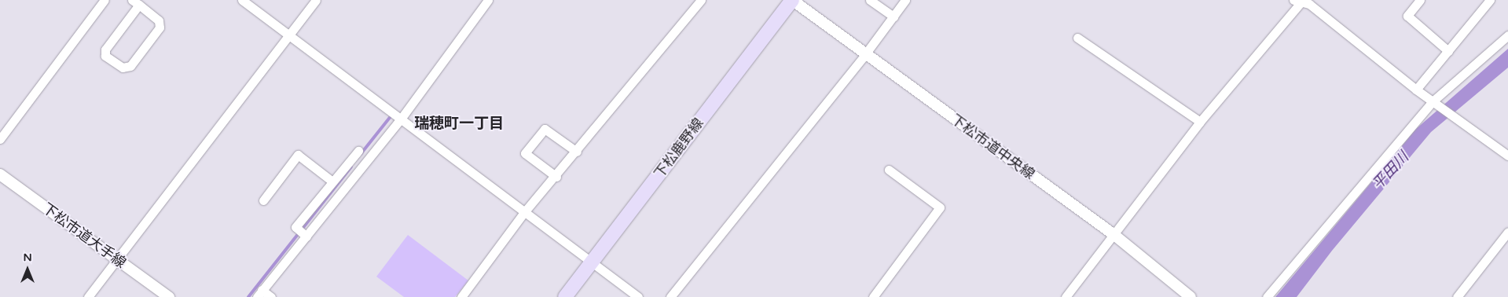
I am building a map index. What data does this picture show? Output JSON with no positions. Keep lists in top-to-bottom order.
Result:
{
  "streets": {
    "main road": ["下松鹿野線"],
    "street": ["下松市道中央線", "下松市道大手線"]
  },
  "crossings": [
    ["下松市道中央線", "下松鹿野線"]
  ],
  "districts": ["瑞穂町一丁目"],
  "water": ["平田川"],
  "north": "top"
}
